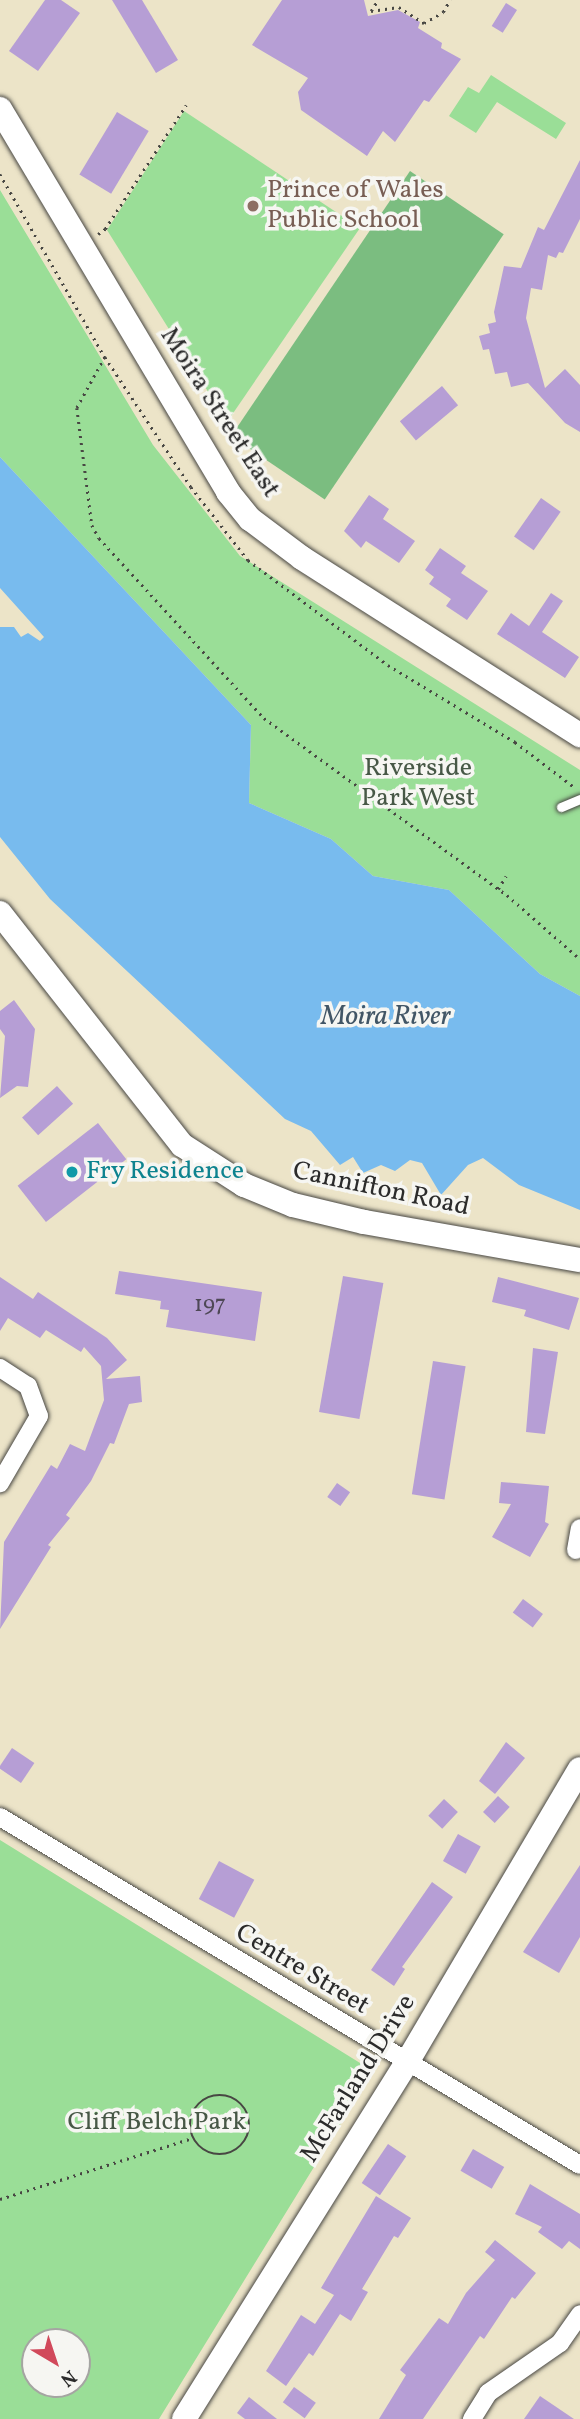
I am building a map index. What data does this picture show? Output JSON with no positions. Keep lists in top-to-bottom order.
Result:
{
  "streets": {
    "street": [
      "Moira Street East",
      "Cannifton Road",
      "Centre Street",
      "McFarland Drive"
    ]
  },
  "crossings": [
    ["Centre Street", "McFarland Drive"]
  ],
  "water": ["Moira River"],
  "parks": ["Riverside Park West", "Cliff Belch Park"],
  "places": ["Prince of Wales Public School", "Fry Residence"],
  "house_numbers": ["197"],
  "north": "bottom right"
}
